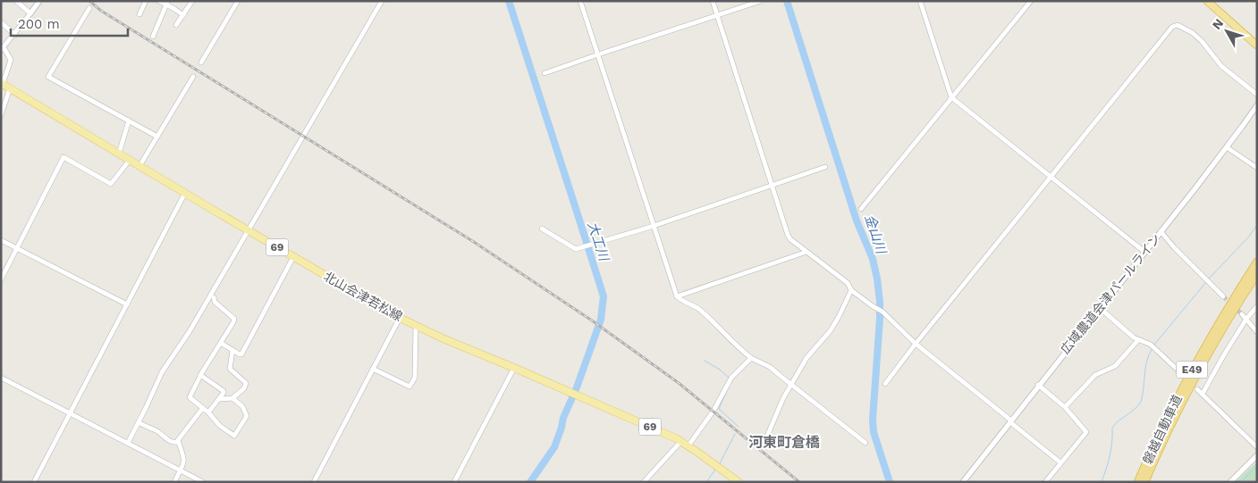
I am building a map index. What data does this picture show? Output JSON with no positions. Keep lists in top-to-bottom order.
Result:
{
  "streets": {
    "highway": ["E49", "磐越自動車道"],
    "main road": ["69", "北山会津若松線"],
    "street": ["広域農道会津パールライン"]
  },
  "districts": ["河東町倉橋"],
  "water": ["金山川", "大工川"],
  "scale_bar": "200 m",
  "north": "top left"
}
